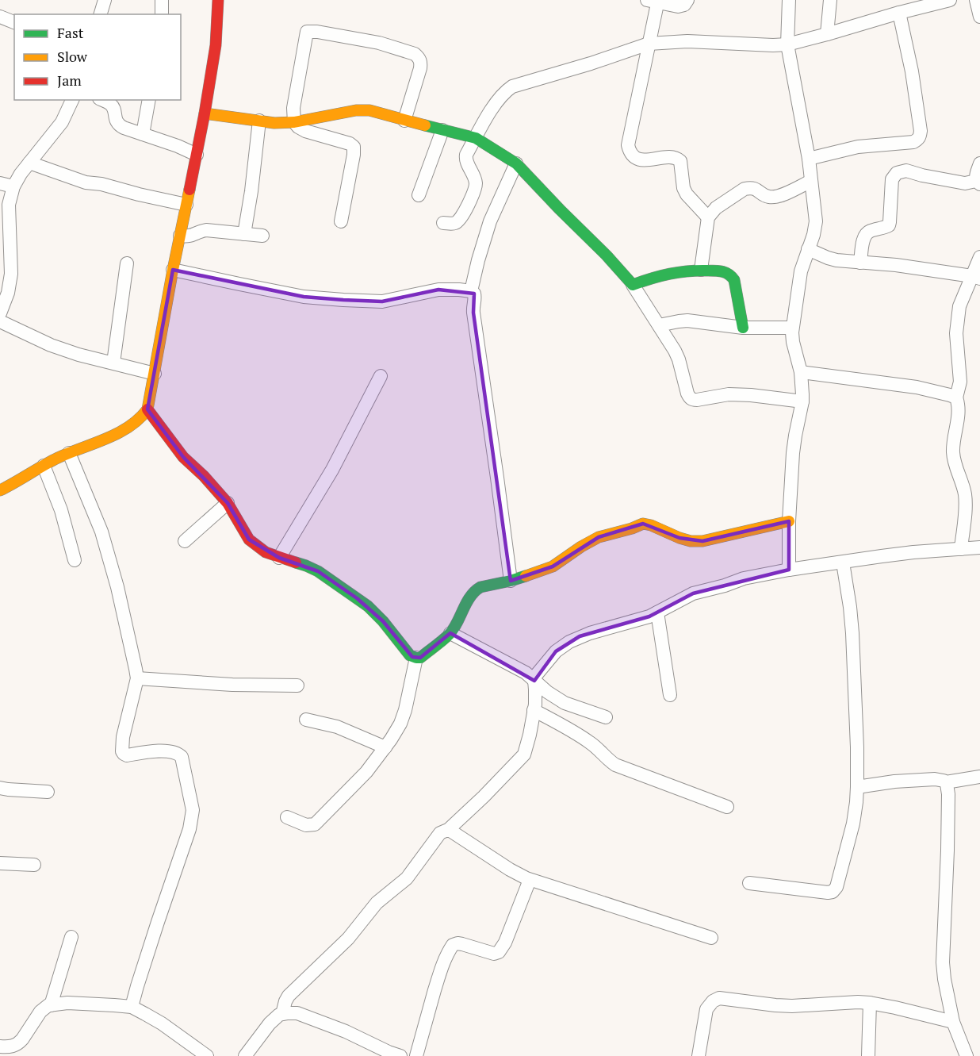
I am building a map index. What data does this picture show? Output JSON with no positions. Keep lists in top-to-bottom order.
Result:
{
  "legend": ["Fast", "Slow", "Jam"]
}
